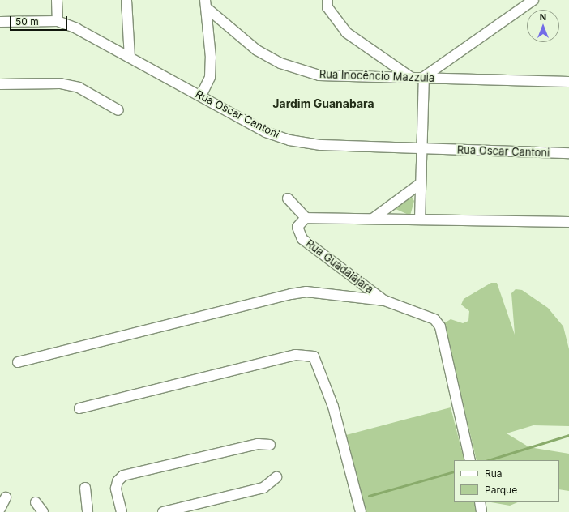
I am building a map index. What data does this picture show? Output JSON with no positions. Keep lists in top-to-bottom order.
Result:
{
  "streets": {
    "street": ["Rua Inocêncio Mazzuia", "Rua Oscar Cantoni", "Rua Guadalajara"]
  },
  "districts": ["Jardim Guanabara"],
  "legend": ["Rua", "Parque"],
  "scale_bar": "50 m",
  "north": "top"
}
